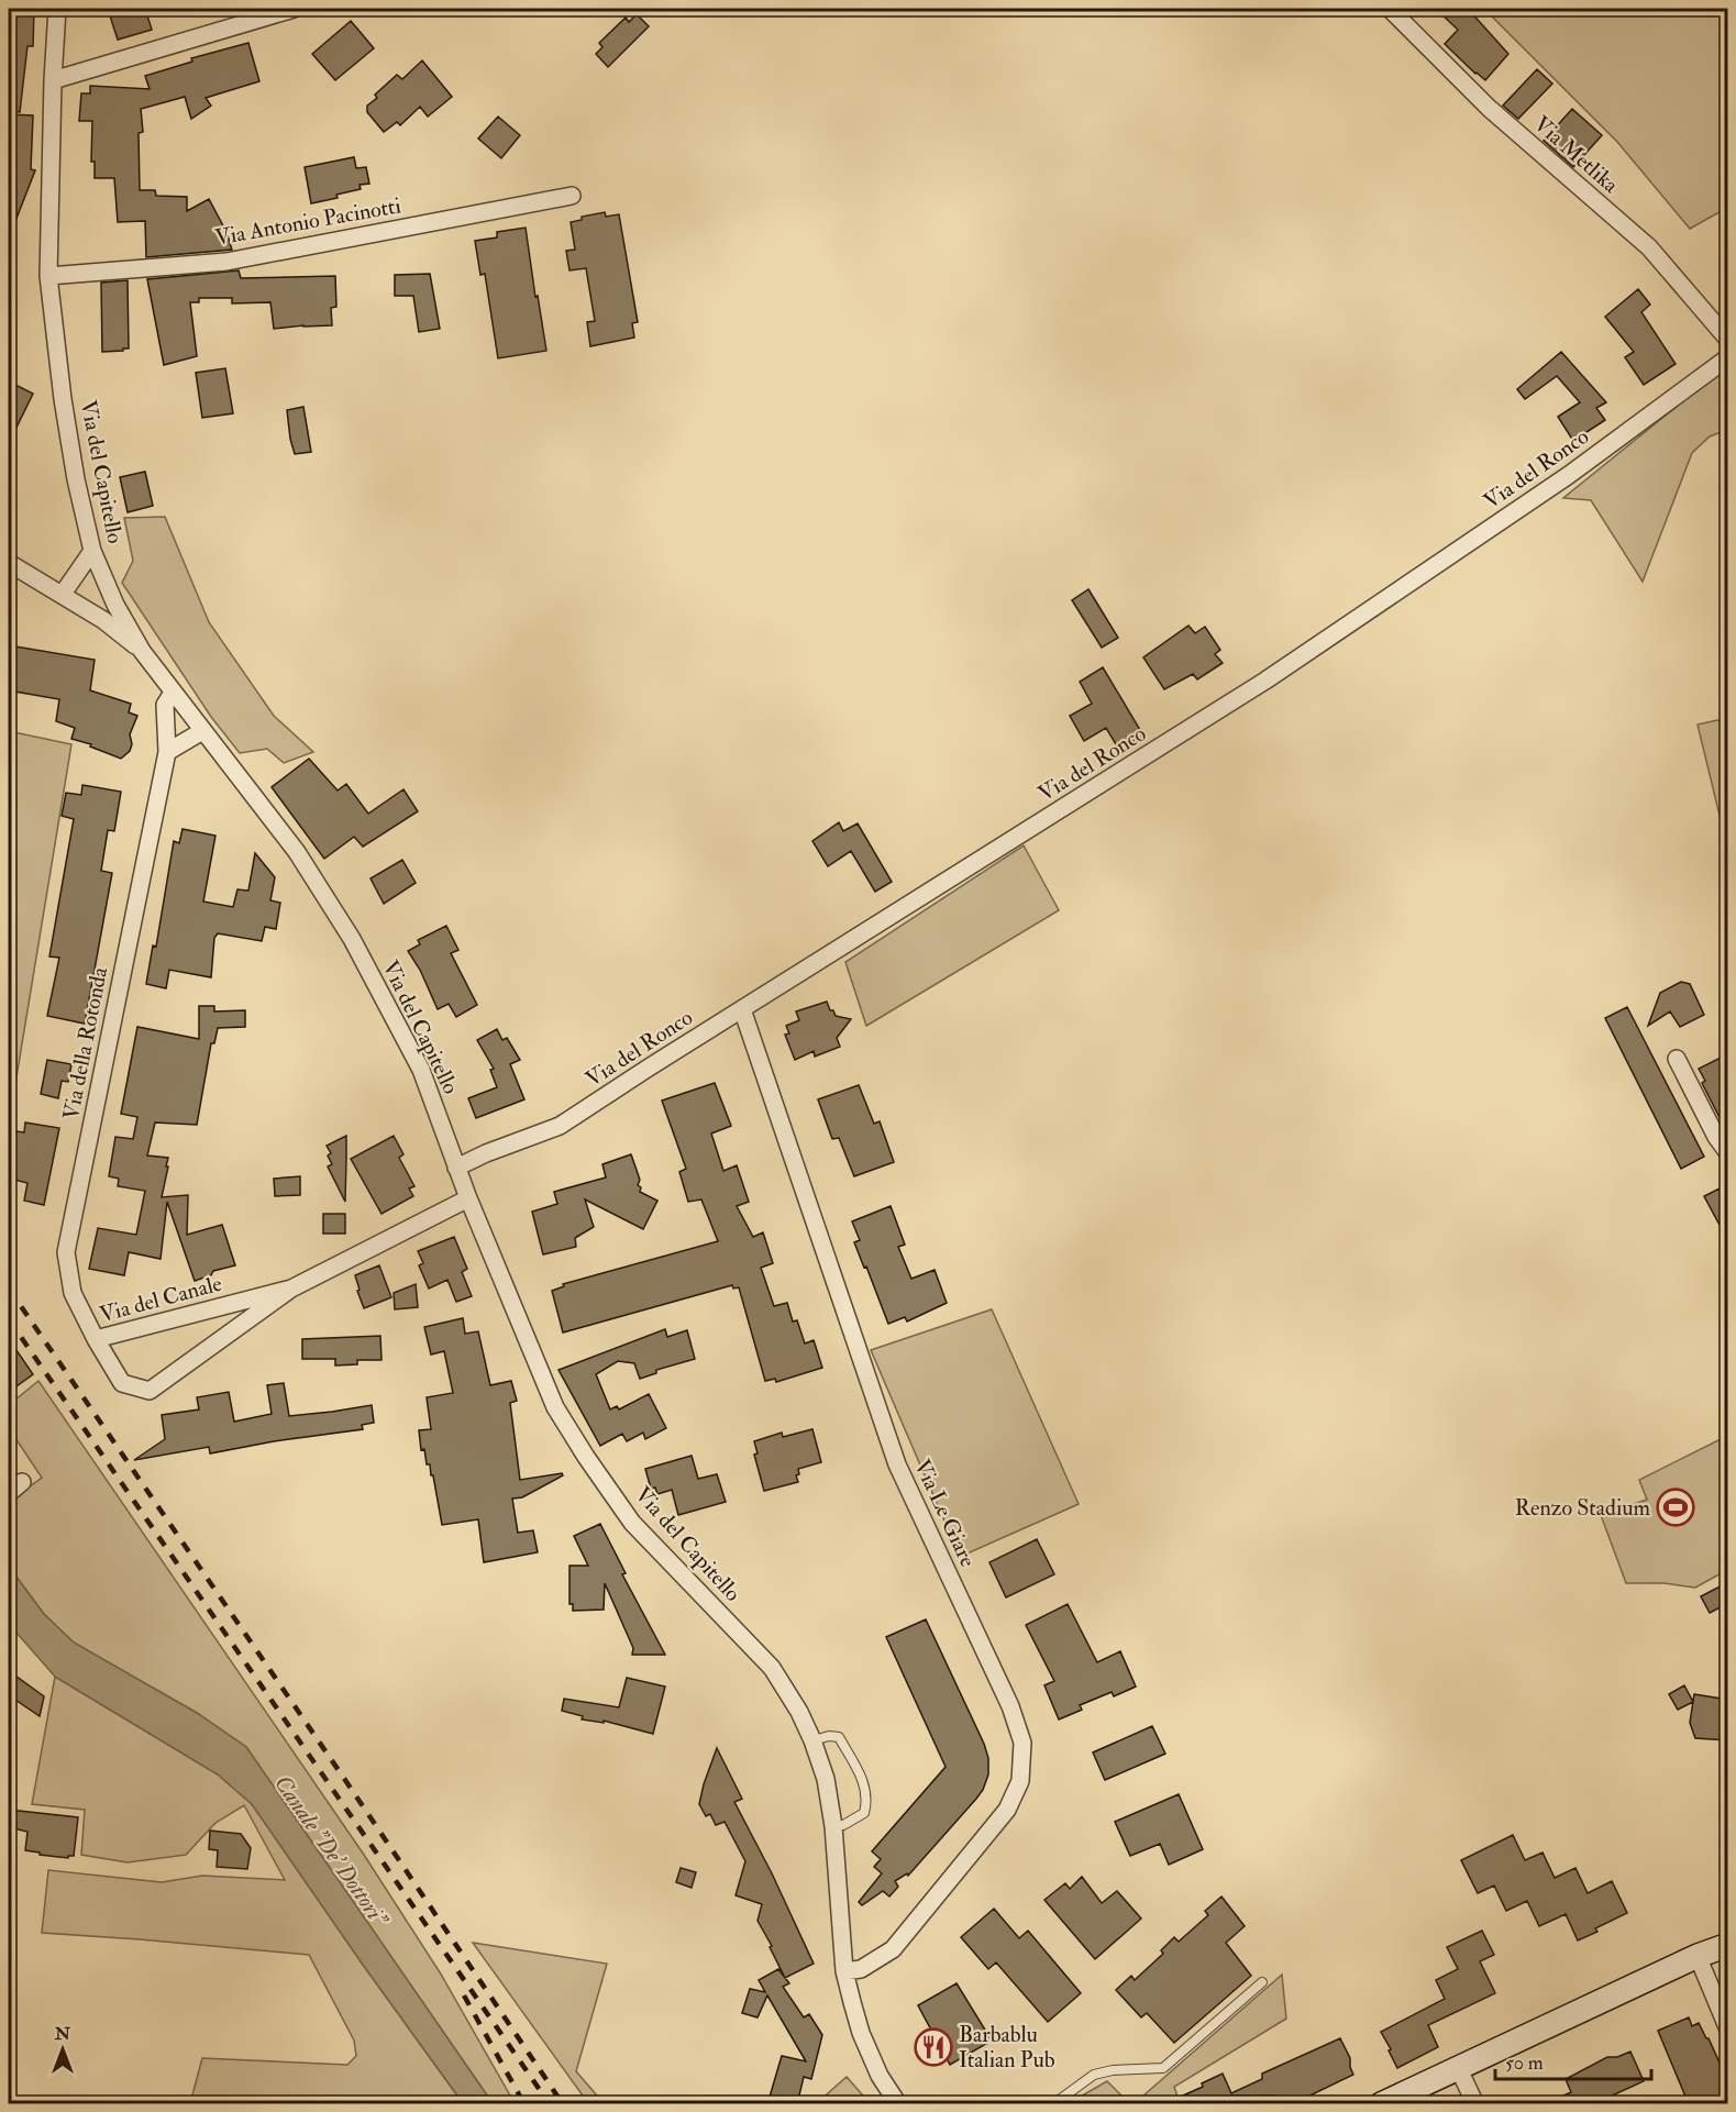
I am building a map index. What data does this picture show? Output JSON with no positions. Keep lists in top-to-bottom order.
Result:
{
  "streets": {
    "street": [
      "Via Metlika",
      "Via Antonio Pacinotti",
      "Via del Ronco",
      "Via del Capitello",
      "Via della Rotonda",
      "Via del Canale",
      "Via Le Giare"
    ]
  },
  "crossings": [
    ["Via Antonio Pacinotti", "Via del Capitello"],
    ["Via del Ronco", "Via del Capitello"],
    ["Via del Ronco", "Via Le Giare"],
    ["Via del Capitello", "Via della Rotonda"],
    ["Via del Capitello", "Via del Canale"],
    ["Via del Capitello", "Via Le Giare"],
    ["Via della Rotonda", "Via del Canale"]
  ],
  "water": ["Canale \"De' Dottori\""],
  "places": {
    "sports": ["Renzo Stadium"],
    "restaurant": ["Barbablu Italian Pub"]
  },
  "scale_bar": "50 m",
  "north": "top"
}
